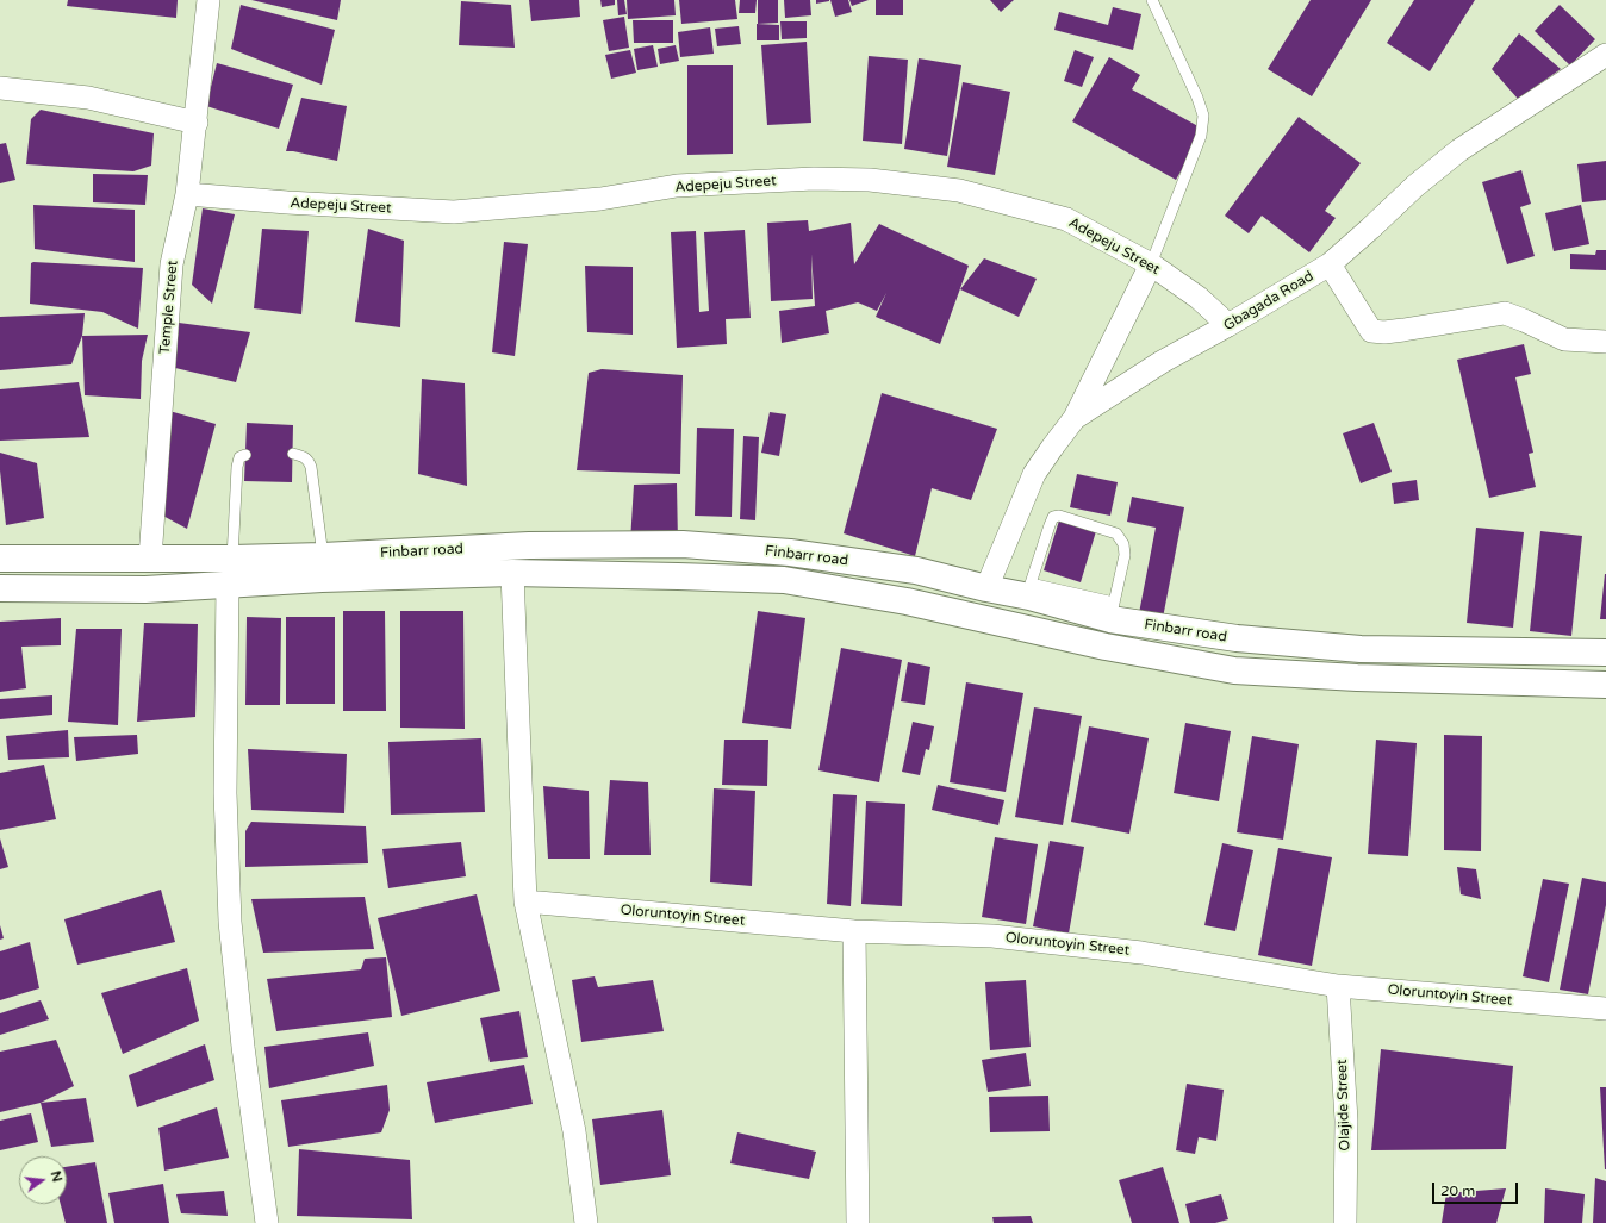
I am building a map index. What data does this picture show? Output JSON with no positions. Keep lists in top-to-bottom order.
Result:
{
  "streets": {
    "main road": ["Finbarr road"],
    "street": [
      "Adepeju Street",
      "Gbagada Road",
      "Temple Street",
      "Oloruntoyin Street",
      "Olajide Street"
    ]
  },
  "crossings": [
    ["Adepeju Street", "Gbagada Road"],
    ["Adepeju Street", "Temple Street"],
    ["Gbagada Road", "Finbarr road"],
    ["Temple Street", "Finbarr road"],
    ["Oloruntoyin Street", "Olajide Street"]
  ],
  "scale_bar": "20 m",
  "north": "right"
}
